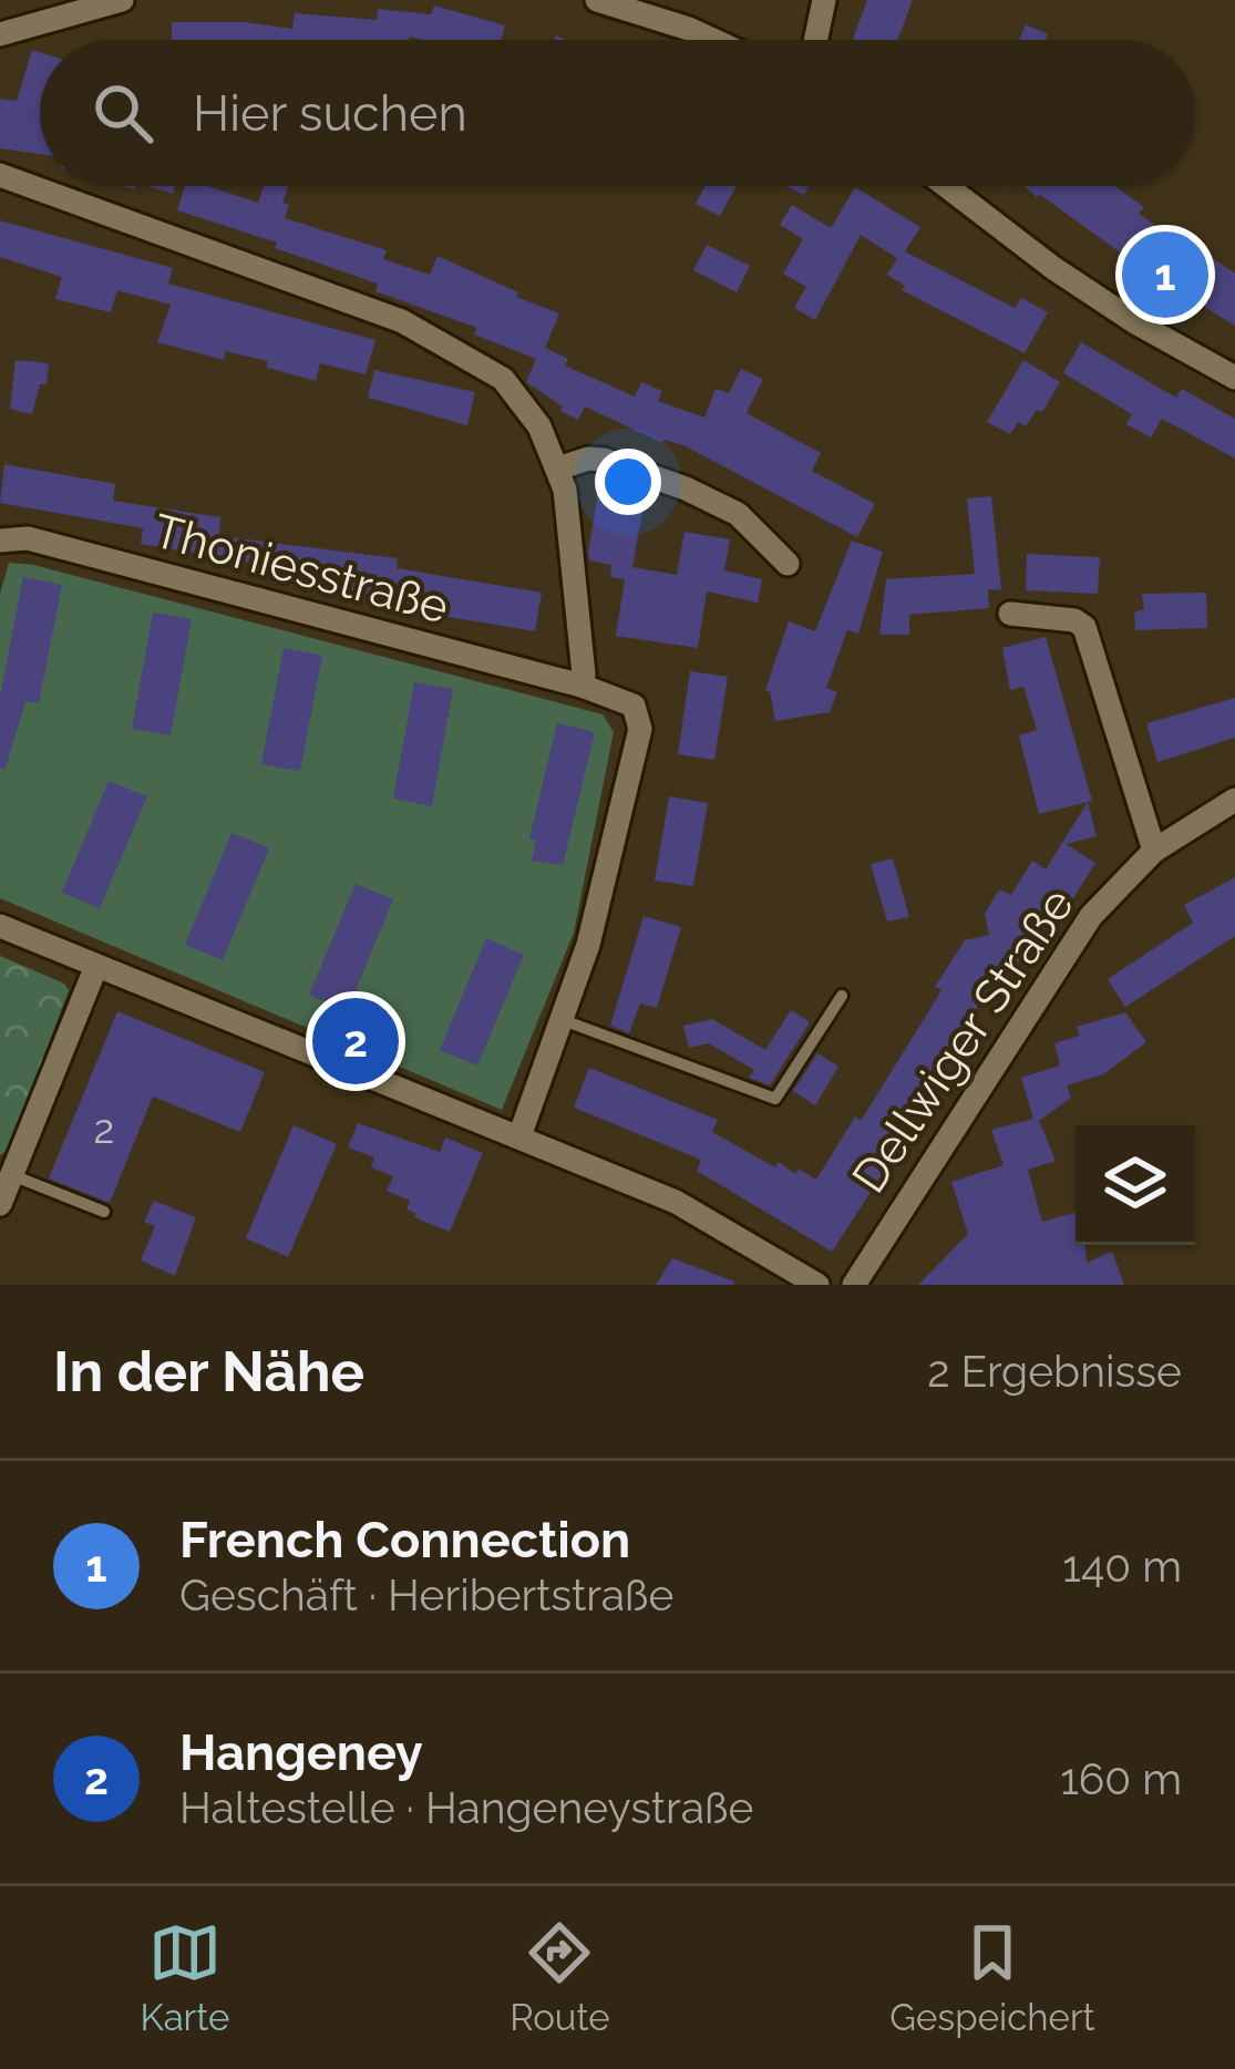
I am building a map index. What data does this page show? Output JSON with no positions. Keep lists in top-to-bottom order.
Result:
{
  "streets": {
    "street": ["Thoniesstraße", "Dellwiger Straße"]
  },
  "house_numbers": ["2"],
  "page": {
    "search": "Hier suchen",
    "pins": ["1", "2"],
    "heading": ["In der Nähe", "2 Ergebnisse"],
    "list": [
      {
        "mark": "1",
        "name": "French Connection",
        "note": "Geschäft · Heribertstraße",
        "value": "140 m"
      },
      {
        "mark": "2",
        "name": "Hangeney",
        "note": "Haltestelle · Hangeneystraße",
        "value": "160 m"
      }
    ],
    "nav": ["Karte", "Route", "Gespeichert"]
  }
}
